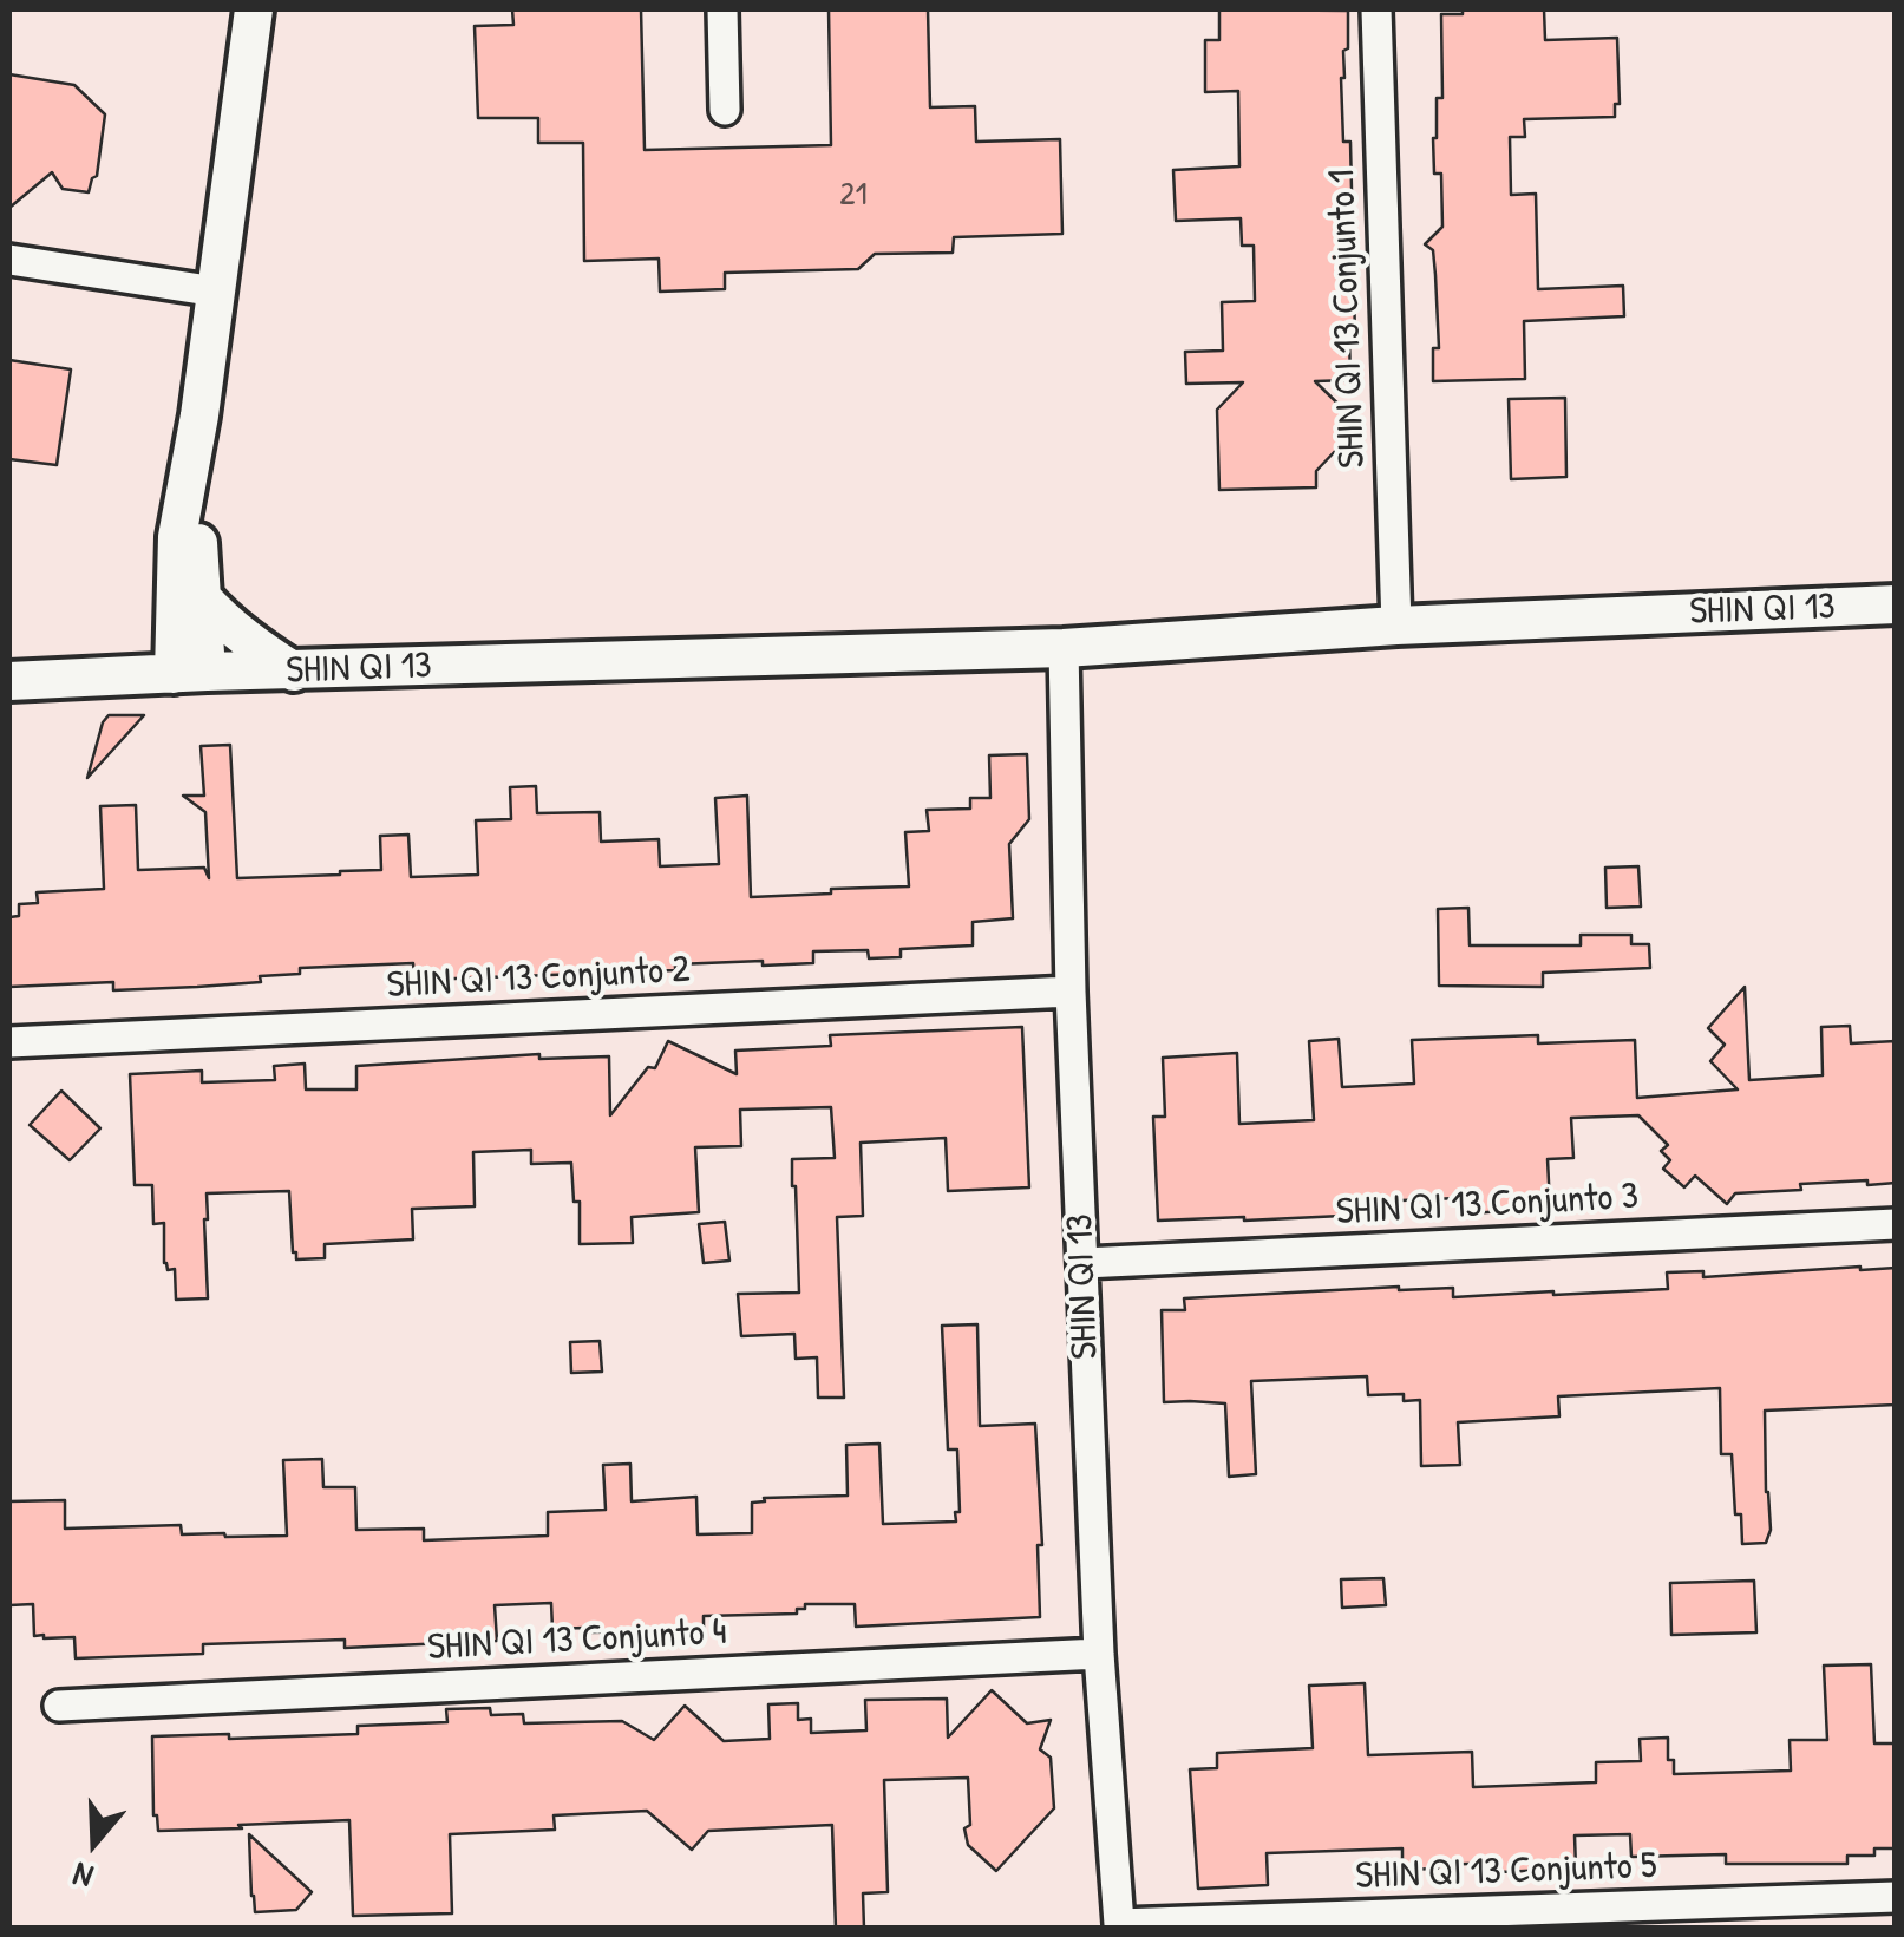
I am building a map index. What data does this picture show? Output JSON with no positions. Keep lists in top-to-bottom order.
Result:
{
  "streets": {
    "street": [
      "SHIN QI 13 Conjunto 1",
      "SHIN QI 13",
      "SHIN QI 13 Conjunto 2",
      "SHIN QI 13 Conjunto 3",
      "SHIN QI 13 Conjunto 4",
      "SHIN QI 13 Conjunto 5"
    ]
  },
  "crossings": [
    ["SHIN QI 13 Conjunto 1", "SHIN QI 13"],
    ["SHIN QI 13", "SHIN QI 13 Conjunto 2"],
    ["SHIN QI 13", "SHIN QI 13 Conjunto 3"],
    ["SHIN QI 13", "SHIN QI 13 Conjunto 4"],
    ["SHIN QI 13", "SHIN QI 13 Conjunto 5"]
  ],
  "house_numbers": ["21"],
  "north": "bottom"
}
